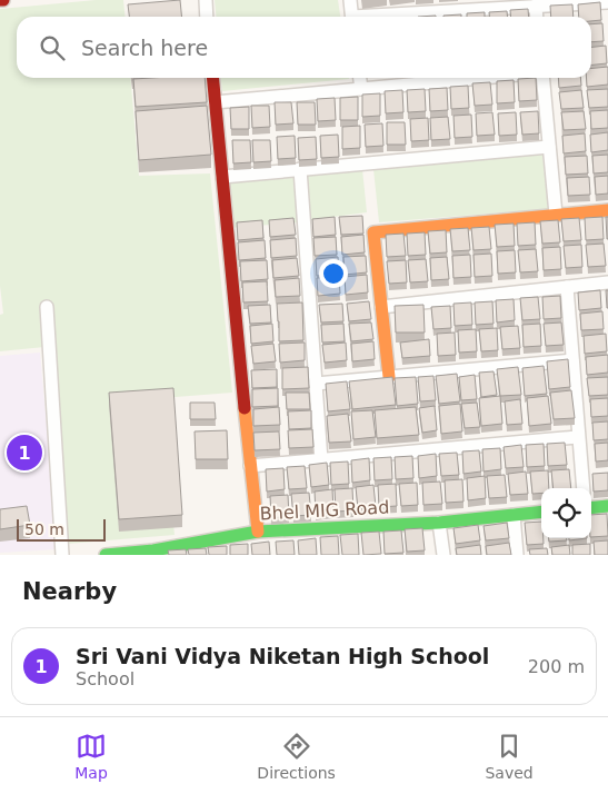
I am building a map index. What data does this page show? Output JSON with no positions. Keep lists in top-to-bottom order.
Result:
{
  "streets": {
    "street": ["Bhel MIG Road"]
  },
  "scale_bar": "50 m",
  "page": {
    "search": "Search here",
    "pins": "1",
    "scale": "50 m",
    "heading": "Nearby",
    "list": [
      {
        "mark": "1",
        "name": "Sri Vani Vidya Niketan High School",
        "note": "School",
        "value": "200 m"
      }
    ],
    "nav": ["Map", "Directions", "Saved"]
  }
}
